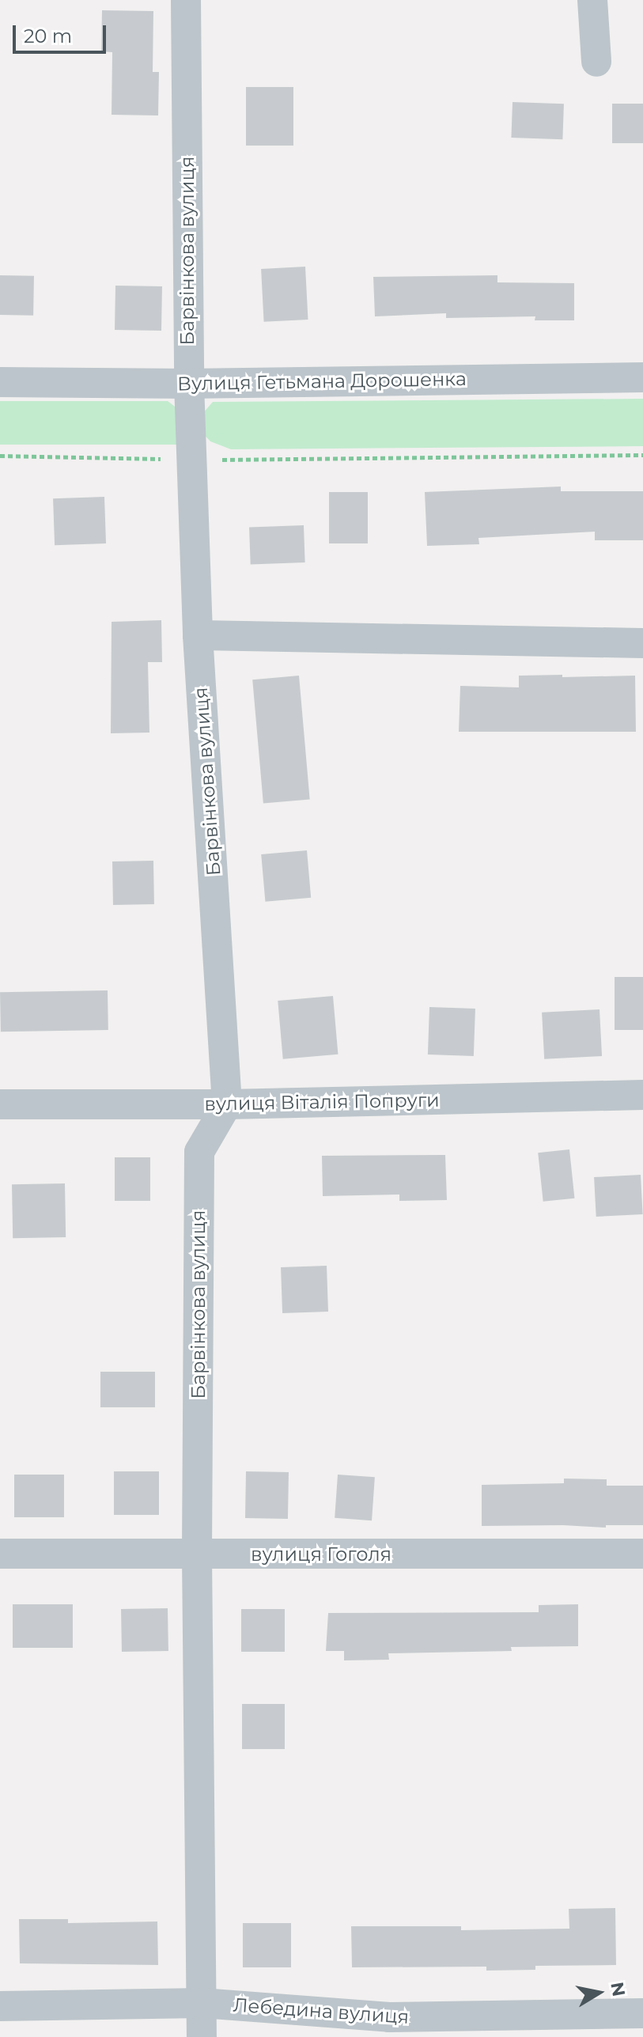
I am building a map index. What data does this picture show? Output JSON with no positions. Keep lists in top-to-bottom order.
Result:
{
  "streets": {
    "street": [
      "Барвінкова вулиця",
      "Вулиця Гетьмана Дорошенка",
      "вулиця Віталія Попруги",
      "вулиця Гоголя",
      "Лебедина вулиця"
    ]
  },
  "crossings": [
    ["Барвінкова вулиця", "Вулиця Гетьмана Дорошенка"],
    ["Барвінкова вулиця", "вулиця Віталія Попруги"],
    ["Барвінкова вулиця", "вулиця Гоголя"],
    ["Барвінкова вулиця", "Лебедина вулиця"]
  ],
  "scale_bar": "20 m",
  "north": "right"
}
